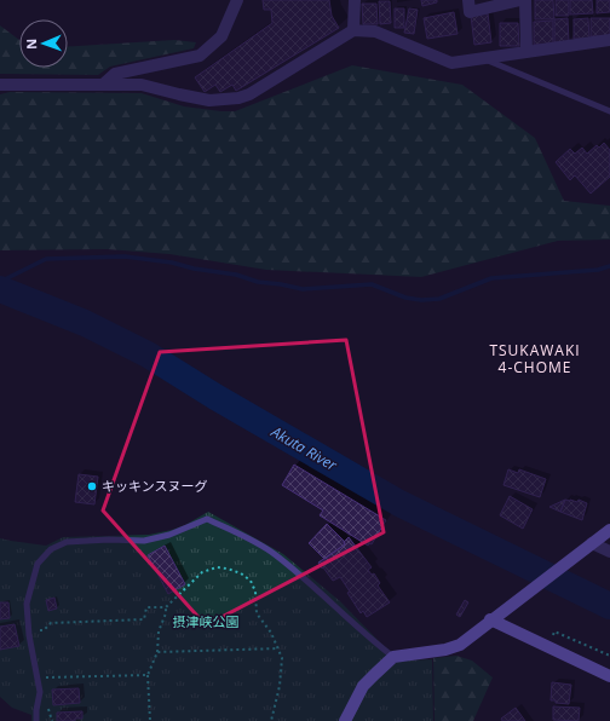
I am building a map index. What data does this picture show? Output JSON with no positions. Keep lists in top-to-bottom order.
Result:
{
  "districts": ["TSUKAWAKI 4-CHOME"],
  "water": ["Akuta River"],
  "parks": ["摂津峡公園"],
  "places": ["キッキンスヌーグ"],
  "north": "left"
}
